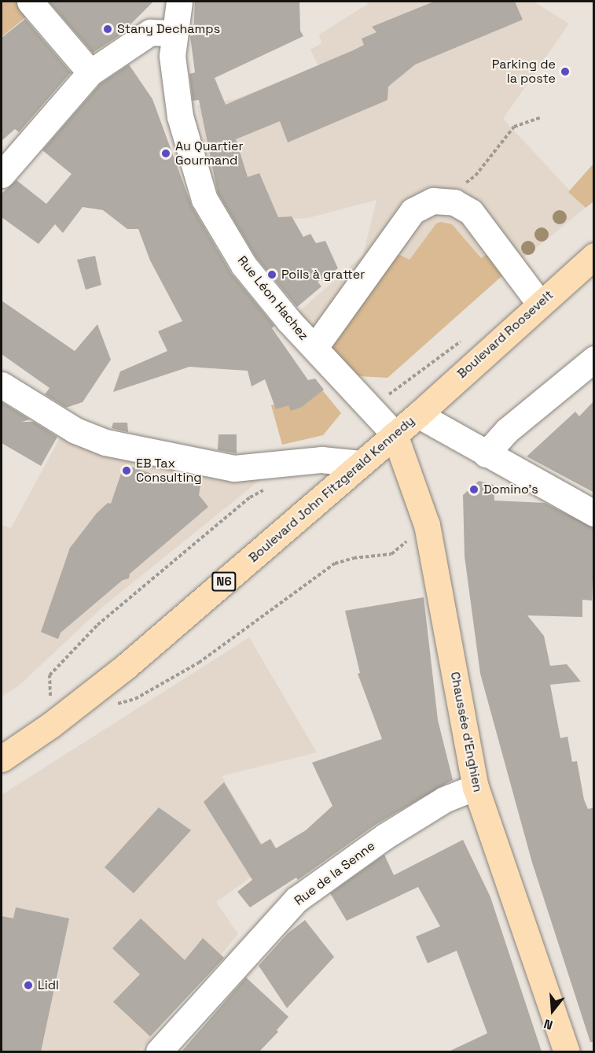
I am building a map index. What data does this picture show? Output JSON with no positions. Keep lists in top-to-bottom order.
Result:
{
  "streets": {
    "main road": [
      "Boulevard Roosevelt",
      "Boulevard John Fitzgerald Kennedy",
      "N6",
      "Chaussée d'Enghien"
    ],
    "street": ["Rue Léon Hachez", "Rue de la Senne"]
  },
  "crossings": [
    ["Rue Léon Hachez", "Boulevard John Fitzgerald Kennedy"],
    ["Rue Léon Hachez", "Chaussée d'Enghien"],
    ["Boulevard Roosevelt", "Boulevard John Fitzgerald Kennedy"],
    ["Boulevard John Fitzgerald Kennedy", "Chaussée d'Enghien"],
    ["Chaussée d'Enghien", "Rue de la Senne"]
  ],
  "places": [
    "Stany Dechamps",
    "Parking de la poste",
    "Au Quartier Gourmand",
    "Poils à gratter",
    "EB Tax Consulting",
    "Domino's",
    "Lidl"
  ],
  "north": "bottom"
}
